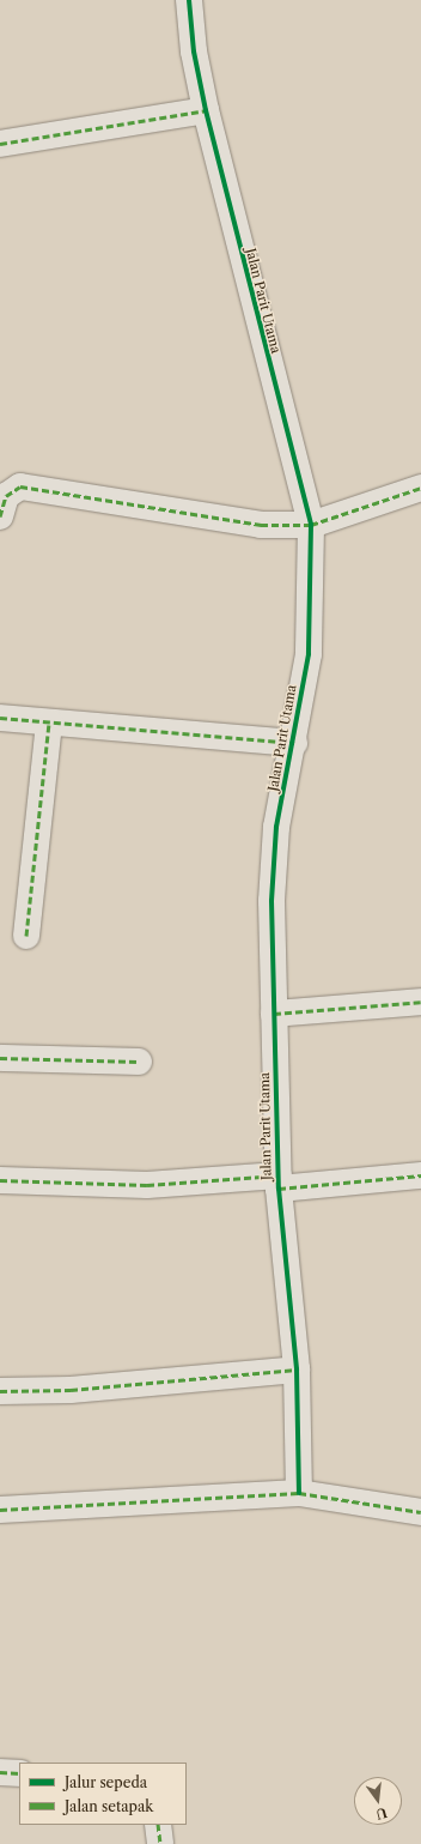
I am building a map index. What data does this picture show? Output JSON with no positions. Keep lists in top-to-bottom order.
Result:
{
  "streets": {
    "street": ["Jalan Parit Utama"]
  },
  "legend": ["Jalur sepeda", "Jalan setapak"],
  "north": "bottom"
}
